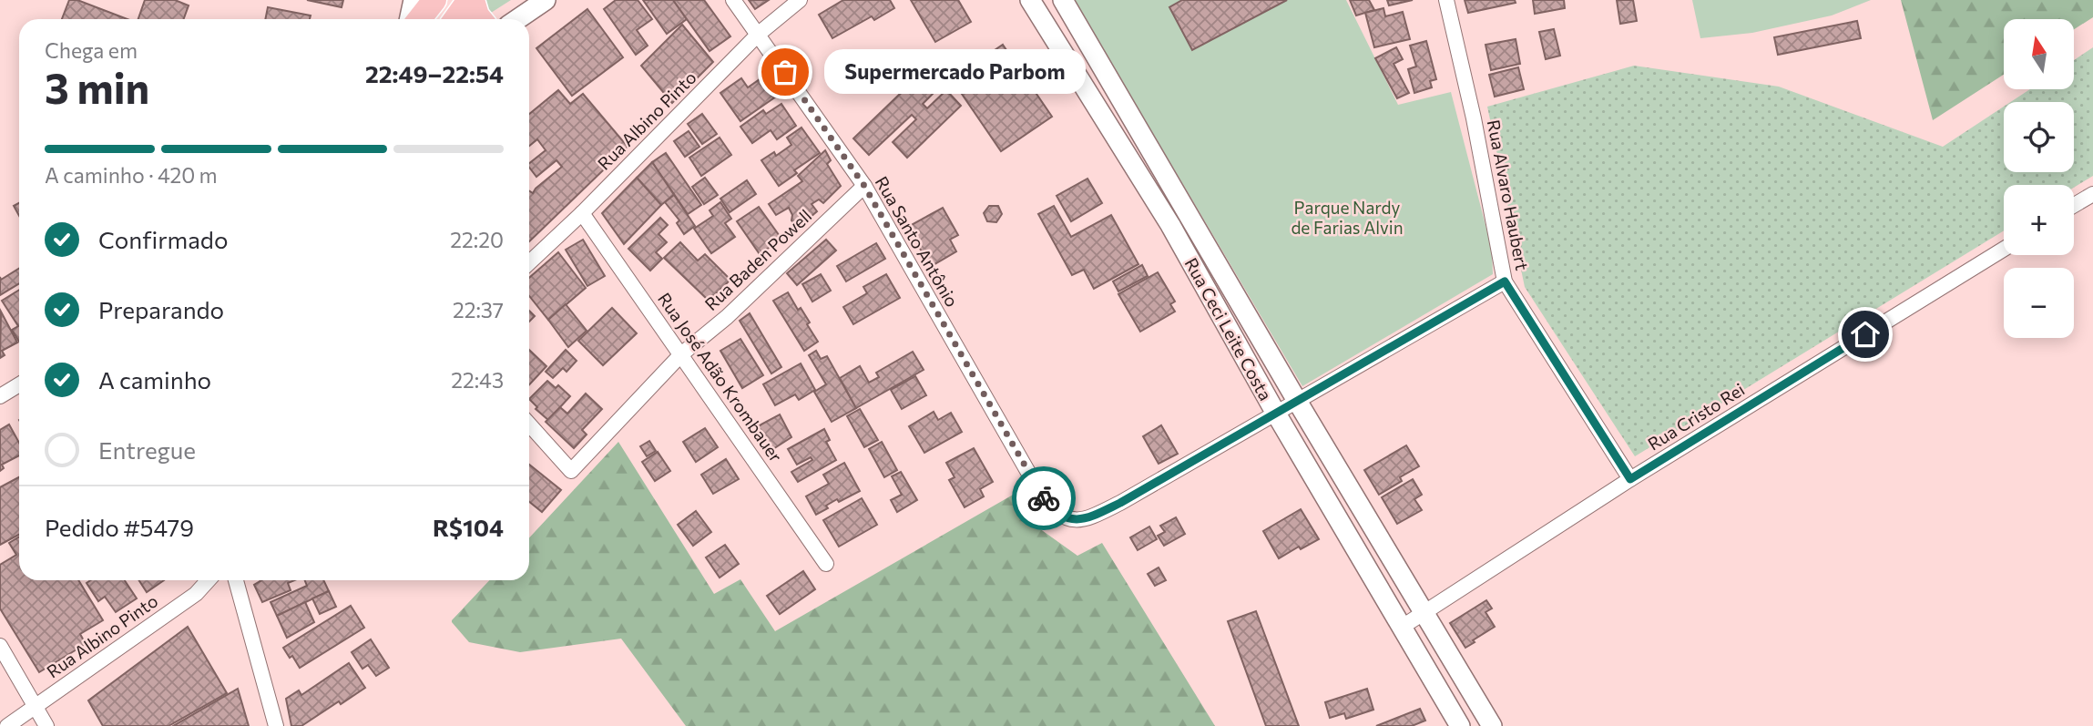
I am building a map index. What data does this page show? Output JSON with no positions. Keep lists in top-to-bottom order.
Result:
{
  "streets": {
    "street": [
      "Rua Albino Pinto",
      "Rua Alvaro Haubert",
      "Rua Santo Antônio",
      "Rua Baden Powell",
      "Rua Ceci Leite Costa",
      "Rua José Adão Krombauer",
      "Rua Cristo Rei"
    ]
  },
  "crossings": [
    ["Rua Albino Pinto", "Rua Santo Antônio"],
    ["Rua Albino Pinto", "Rua José Adão Krombauer"],
    ["Rua Alvaro Haubert", "Rua Cristo Rei"],
    ["Rua Santo Antônio", "Rua Baden Powell"],
    ["Rua Santo Antônio", "Rua Ceci Leite Costa"],
    ["Rua Baden Powell", "Rua José Adão Krombauer"],
    ["Rua Ceci Leite Costa", "Rua Cristo Rei"]
  ],
  "parks": ["Parque Nardy de Farias Alvin"],
  "places": ["Supermercado Parbom"],
  "north": "top",
  "page": {
    "map_buttons": ["+", "−"],
    "heading": ["3 min", "Chega em", "22:49–22:54"],
    "panel": ["Pedido #5479", "R$104"],
    "bubble": "Supermercado Parbom",
    "bar": "A caminho · 420 m",
    "list": [
      ["Confirmado", "22:20"],
      ["Preparando", "22:37"],
      ["A caminho", "22:43"],
      "Entregue"
    ]
  }
}
